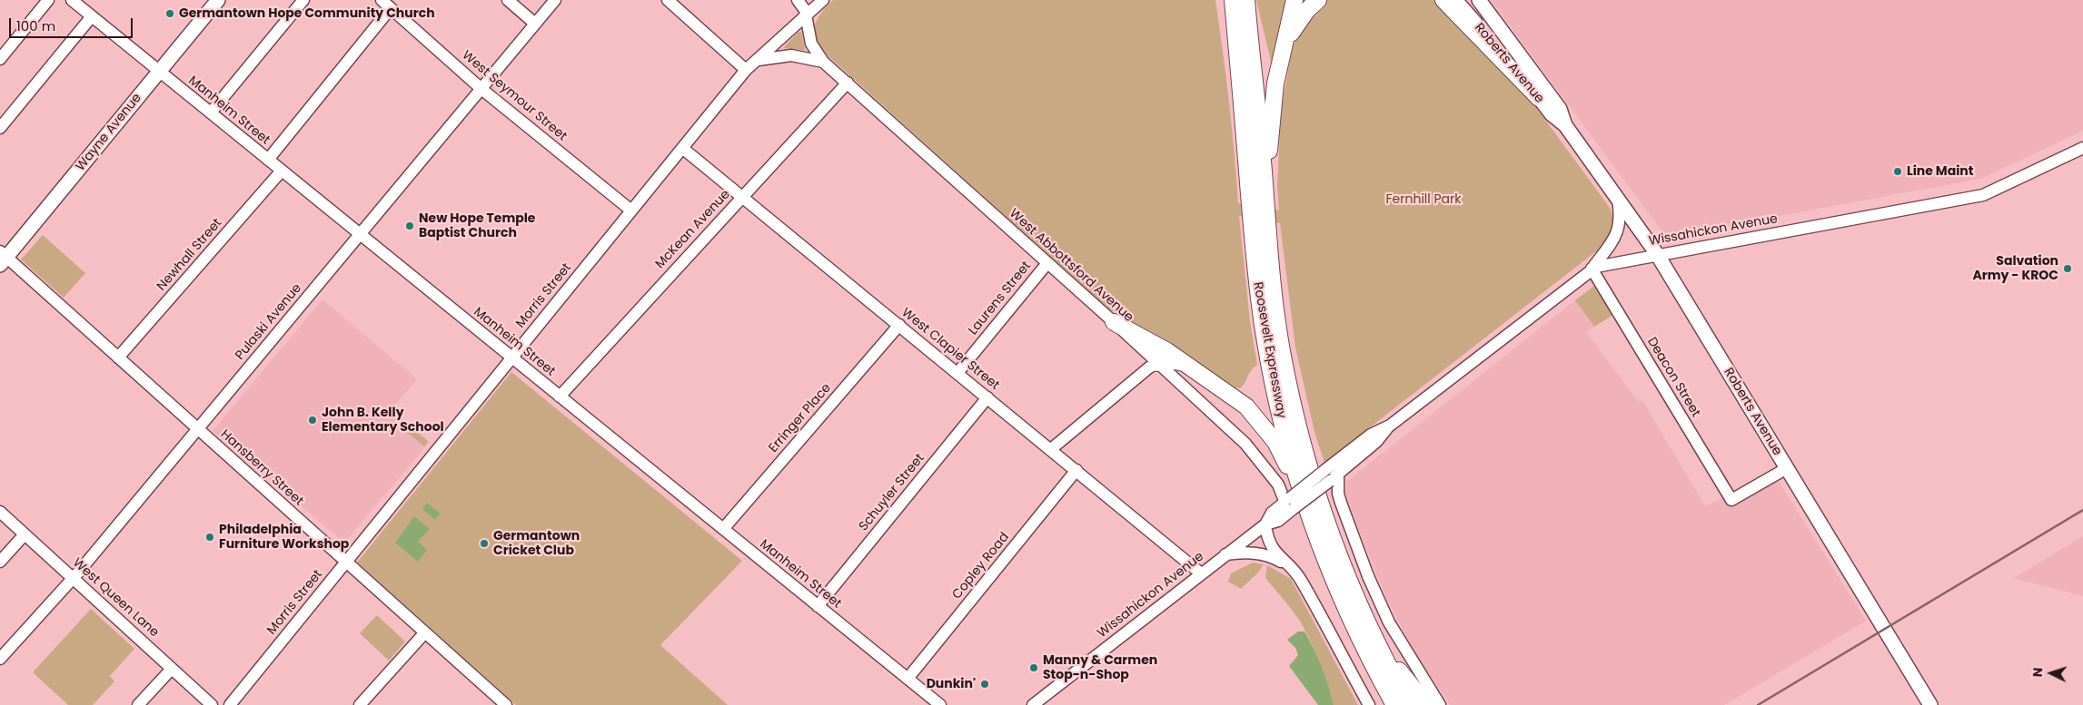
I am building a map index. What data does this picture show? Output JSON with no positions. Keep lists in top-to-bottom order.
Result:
{
  "streets": {
    "highway": ["Roosevelt Expressway"],
    "main road": ["Roberts Avenue", "Wayne Avenue"],
    "street": [
      "West Seymour Street",
      "Manheim Street",
      "McKean Avenue",
      "Wissahickon Avenue",
      "Newhall Street",
      "West Abbottsford Avenue",
      "Morris Street",
      "Laurens Street",
      "Pulaski Avenue",
      "West Clapier Street",
      "Deacon Street",
      "Erringer Place",
      "Hansberry Street",
      "Schuyler Street",
      "Copley Road",
      "West Queen Lane"
    ]
  },
  "crossings": [
    ["Roberts Avenue", "Wissahickon Avenue"],
    ["Roberts Avenue", "Deacon Street"],
    ["West Seymour Street", "Morris Street"],
    ["West Seymour Street", "Pulaski Avenue"],
    ["Manheim Street", "Wayne Avenue"],
    ["Manheim Street", "McKean Avenue"],
    ["Manheim Street", "Newhall Street"],
    ["Manheim Street", "Morris Street"],
    ["Manheim Street", "Pulaski Avenue"],
    ["Manheim Street", "Erringer Place"],
    ["Manheim Street", "Schuyler Street"],
    ["Manheim Street", "Copley Road"],
    ["Wayne Avenue", "Hansberry Street"],
    ["McKean Avenue", "West Abbottsford Avenue"],
    ["McKean Avenue", "West Clapier Street"],
    ["Wissahickon Avenue", "West Abbottsford Avenue"],
    ["Wissahickon Avenue", "West Clapier Street"],
    ["Wissahickon Avenue", "Deacon Street"],
    ["Newhall Street", "Hansberry Street"],
    ["West Abbottsford Avenue", "Morris Street"],
    ["West Abbottsford Avenue", "Laurens Street"],
    ["Morris Street", "West Clapier Street"],
    ["Morris Street", "Hansberry Street"],
    ["Laurens Street", "West Clapier Street"],
    ["Pulaski Avenue", "Hansberry Street"],
    ["Pulaski Avenue", "West Queen Lane"],
    ["West Clapier Street", "Erringer Place"],
    ["West Clapier Street", "Schuyler Street"],
    ["West Clapier Street", "Copley Road"]
  ],
  "parks": ["Fernhill Park"],
  "places": [
    "Germantown Hope Community Church",
    "Line Maint",
    "New Hope Temple Baptist Church",
    "Salvation Army - KROC",
    "John B. Kelly Elementary School",
    "Philadelphia Furniture Workshop",
    "Germantown Cricket Club",
    "Manny & Carmen Stop-n-Shop",
    "Dunkin'"
  ],
  "scale_bar": "100 m",
  "north": "left"
}
